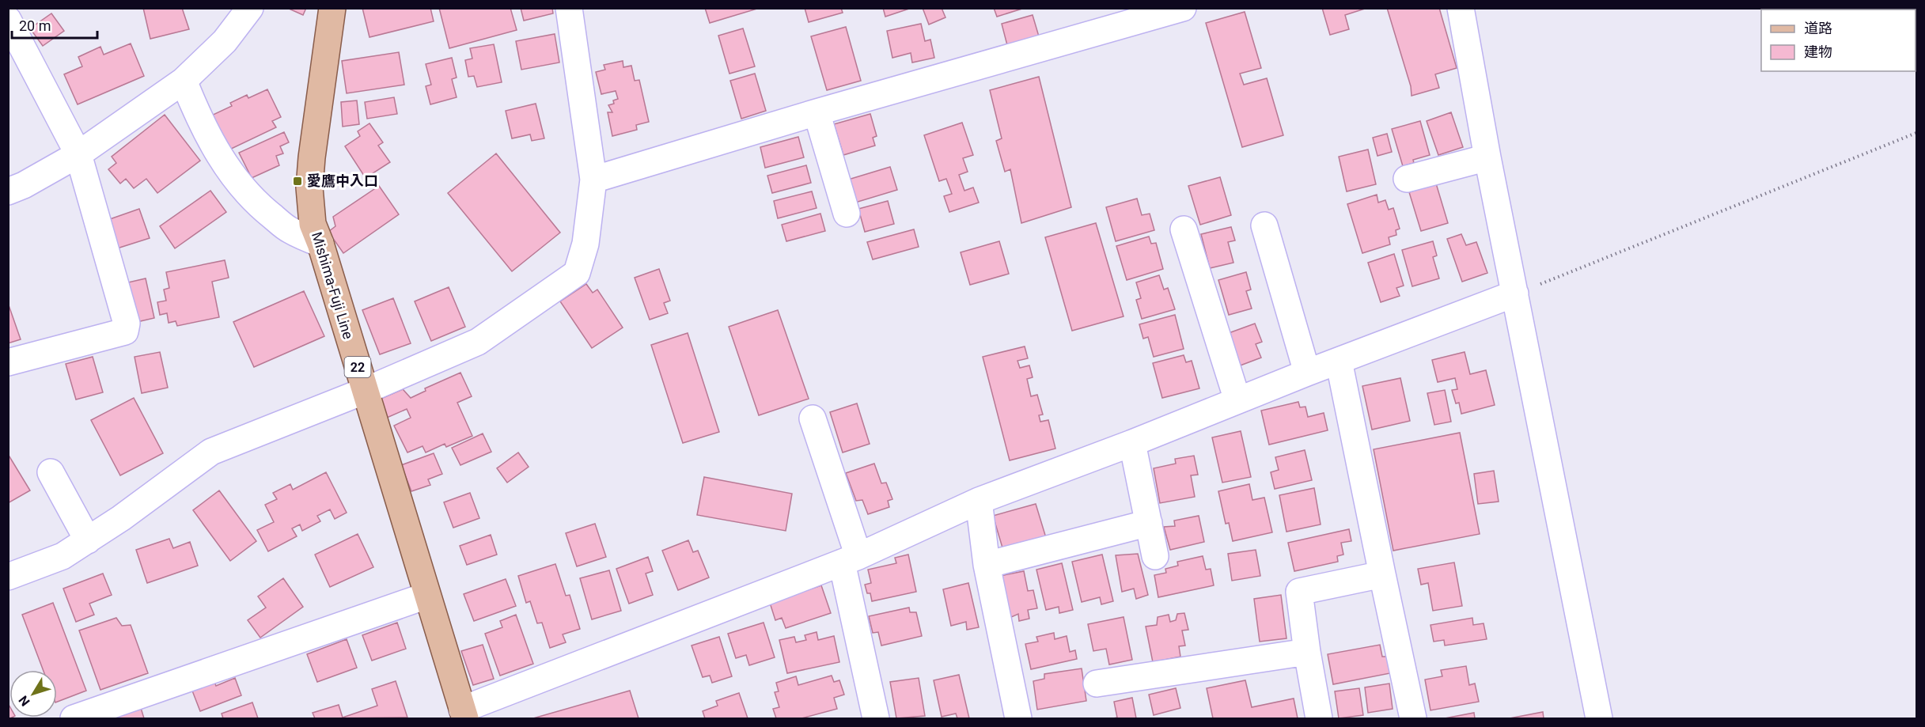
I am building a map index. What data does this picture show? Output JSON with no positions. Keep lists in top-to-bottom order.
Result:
{
  "streets": {
    "main road": ["Mishima-Fuji Line", "22"]
  },
  "places": {
    "transit": ["愛鷹中入口"]
  },
  "legend": ["道路", "建物"],
  "scale_bar": "20 m",
  "north": "bottom left"
}
